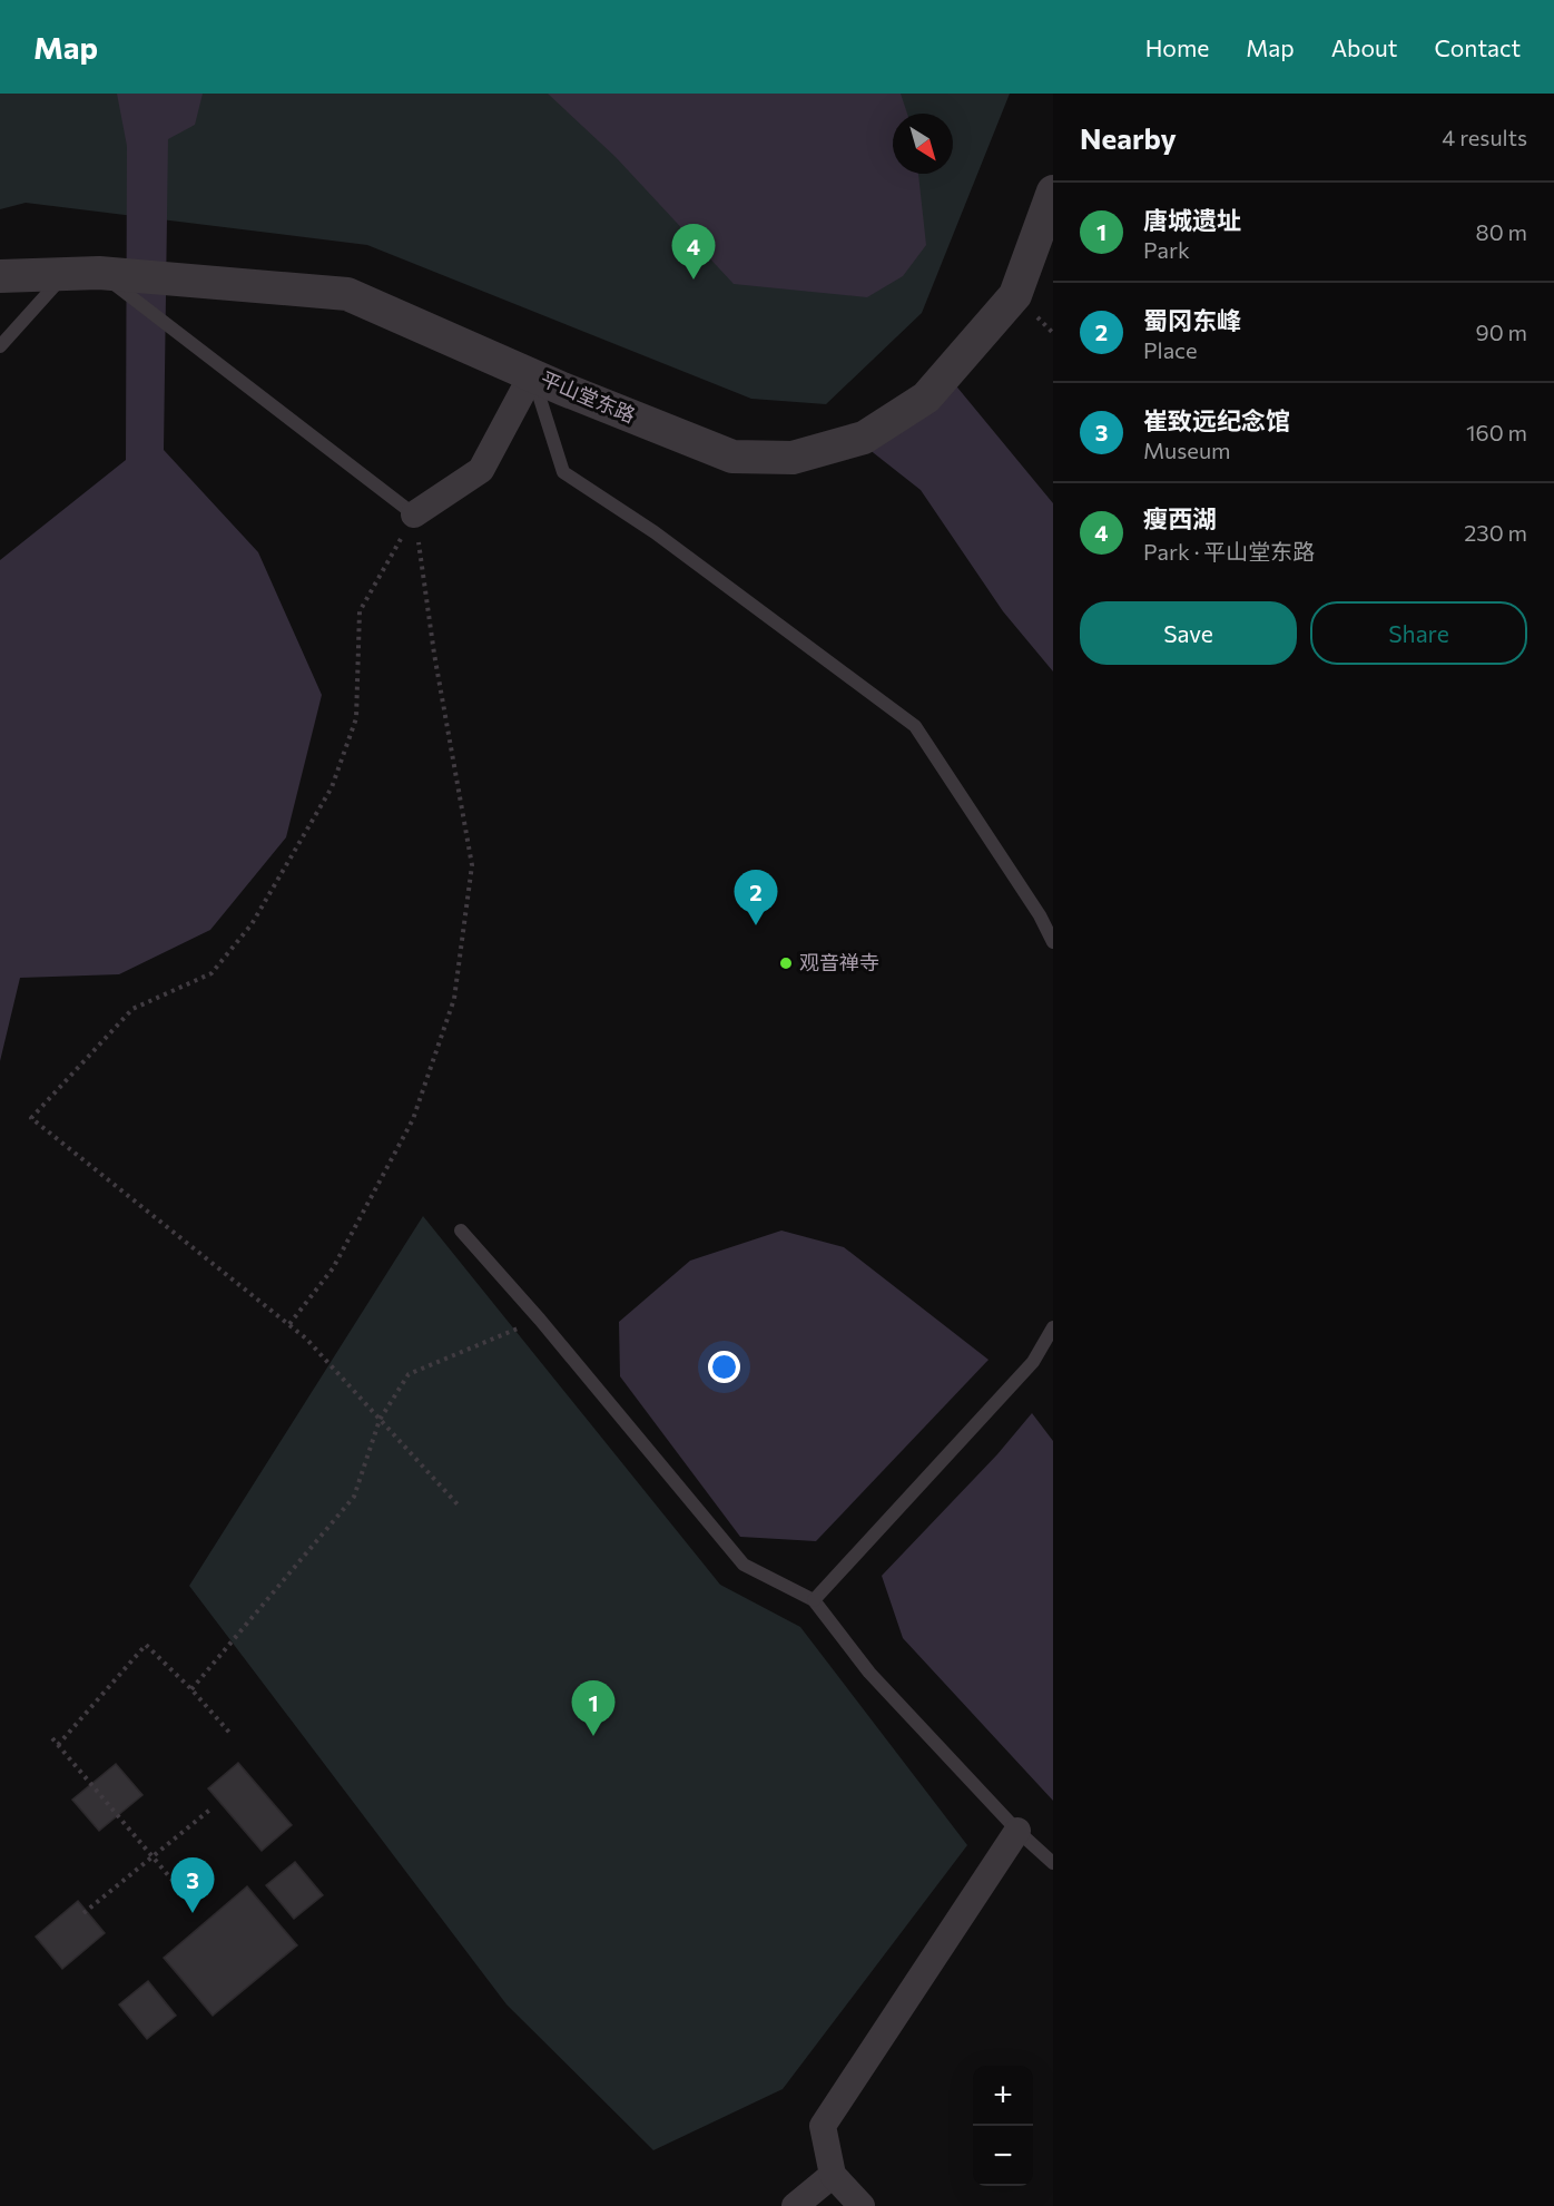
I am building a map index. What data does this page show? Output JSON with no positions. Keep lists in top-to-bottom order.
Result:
{
  "streets": {
    "street": ["平山堂东路"]
  },
  "places": ["观音禅寺"],
  "north": "bottom right",
  "page": {
    "header": "Map",
    "nav": [
      "Home",
      "Map",
      "About",
      "Contact"
    ],
    "heading": ["Nearby", "4 results"],
    "list": [
      {
        "mark": "1",
        "name": "唐城遗址",
        "note": "Park",
        "value": "80 m"
      },
      {
        "mark": "2",
        "name": "蜀冈东峰",
        "note": "Place",
        "value": "90 m"
      },
      {
        "mark": "3",
        "name": "崔致远纪念馆",
        "note": "Museum",
        "value": "160 m"
      },
      {
        "mark": "4",
        "name": "瘦西湖",
        "note": "Park · 平山堂东路",
        "value": "230 m"
      }
    ],
    "pins": [
      "4",
      "2",
      "1",
      "3"
    ],
    "buttons": ["Save", "Share"],
    "map_buttons": ["+", "−"]
  }
}
